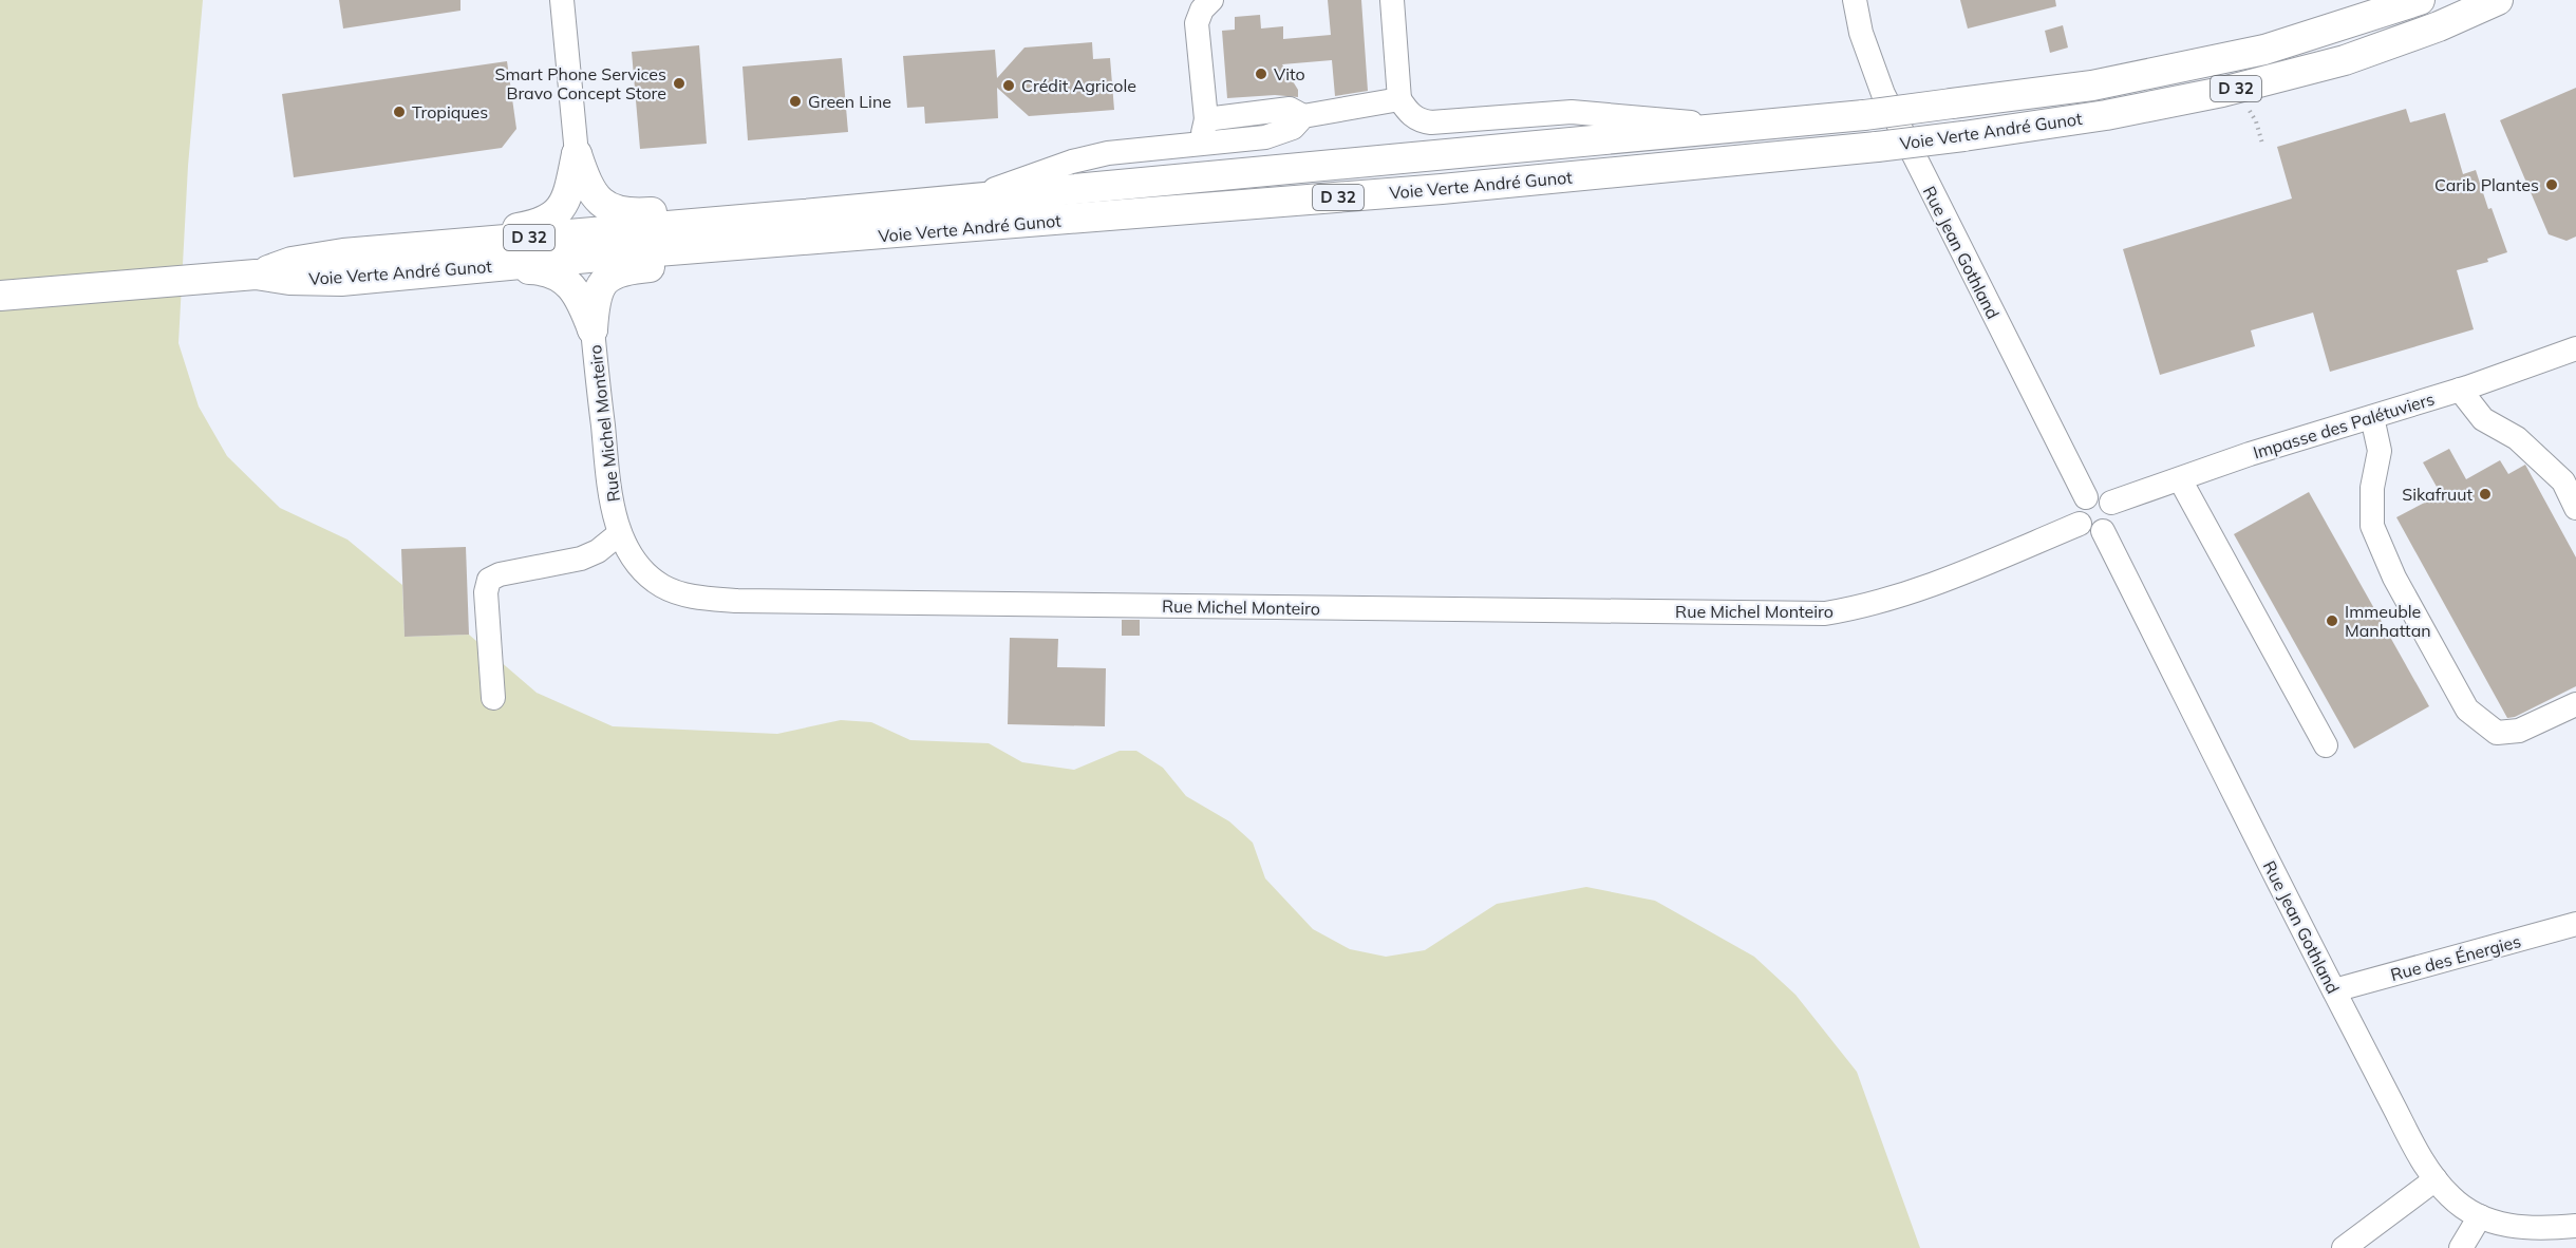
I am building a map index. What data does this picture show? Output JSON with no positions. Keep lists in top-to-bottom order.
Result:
{
  "streets": {
    "main road": ["D 32", "Voie Verte André Gunot"],
    "street": [
      "Rue Jean Gothland",
      "Rue Michel Monteiro",
      "Impasse des Palétuviers",
      "Rue des Énergies"
    ]
  },
  "crossings": [
    ["Rue Jean Gothland", "Rue Michel Monteiro"],
    ["Rue Jean Gothland", "Impasse des Palétuviers"],
    ["Rue Jean Gothland", "Rue des Énergies"],
    ["Rue Michel Monteiro", "Impasse des Palétuviers"]
  ],
  "places": [
    "Vito",
    "Smart Phone Services Bravo Concept Store",
    "Crédit Agricole",
    "Green Line",
    "Tropiques",
    "Carib Plantes",
    "Sikafruut",
    "Immeuble Manhattan"
  ]
}
